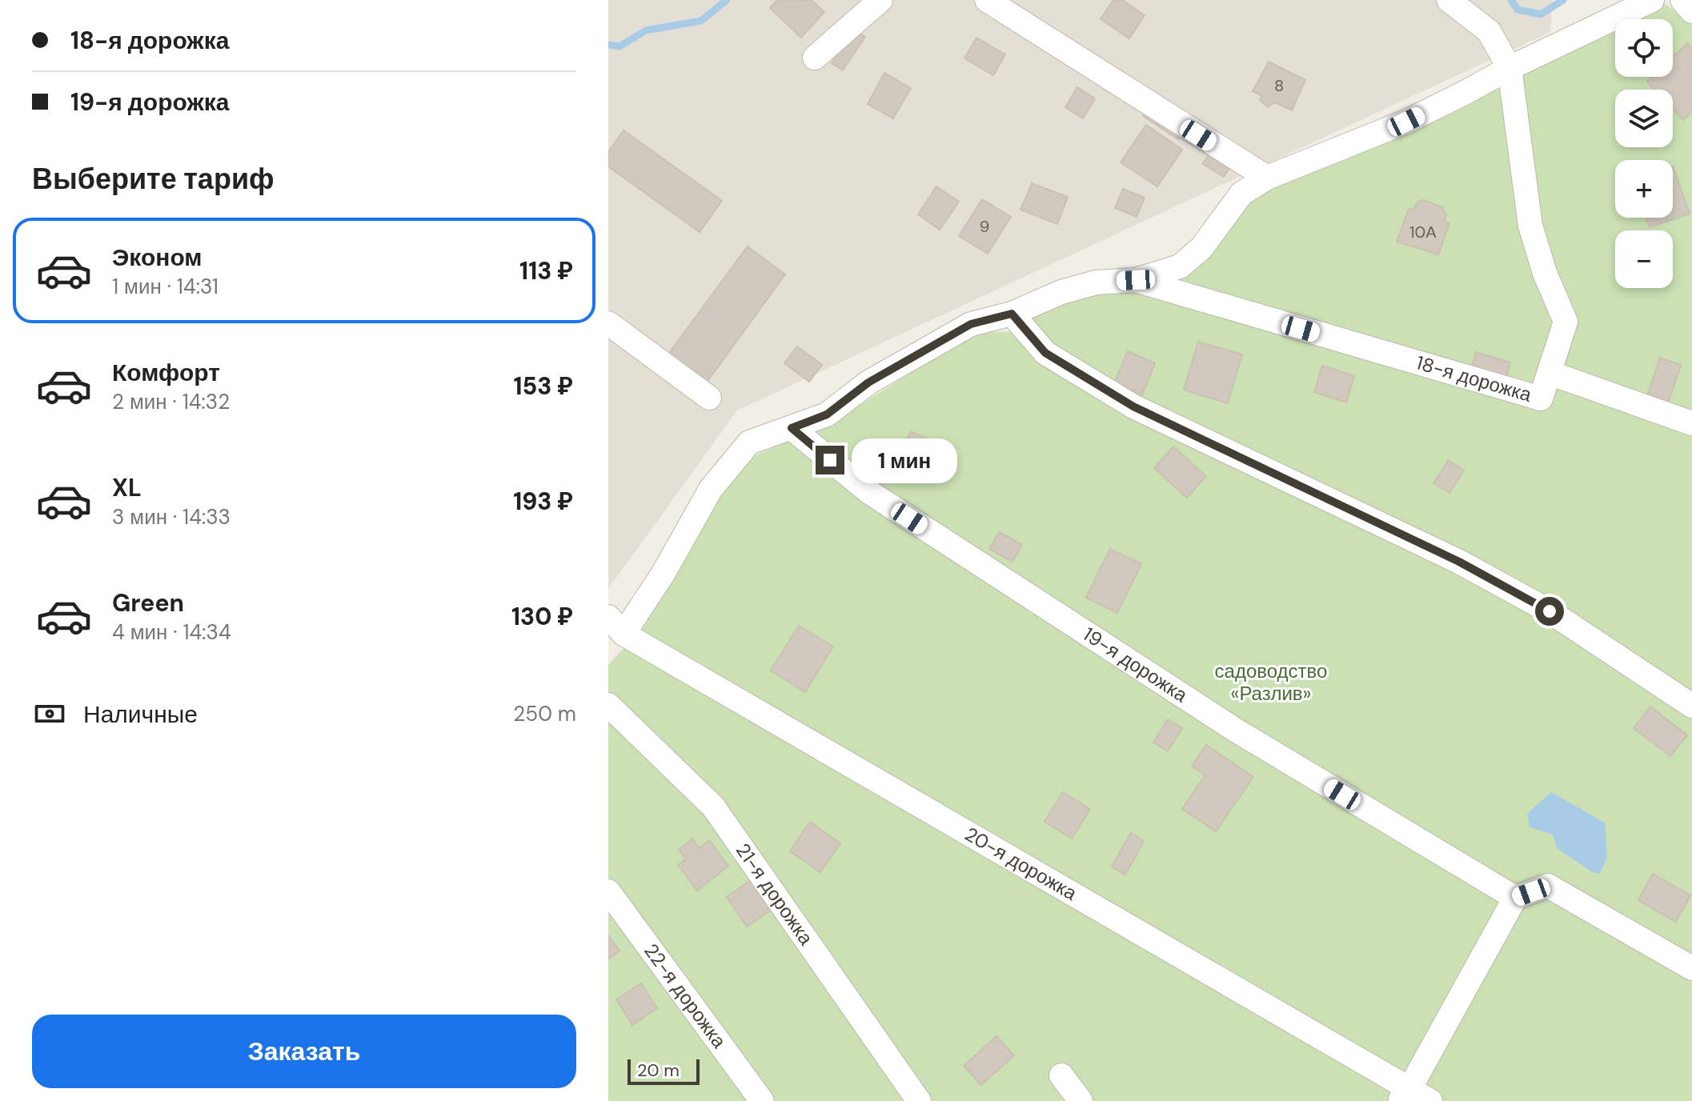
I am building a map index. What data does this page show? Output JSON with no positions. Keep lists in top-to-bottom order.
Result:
{
  "streets": {
    "street": [
      "18-я дорожка",
      "19-я дорожка",
      "20-я дорожка",
      "21-я дорожка",
      "22-я дорожка"
    ]
  },
  "parks": ["садоводство «Разлив»"],
  "house_numbers": ["8", "9", "10А"],
  "scale_bar": "20 m",
  "page": {
    "banner": ["18-я дорожка", "19-я дорожка"],
    "map_buttons": ["+", "−"],
    "heading": "Выберите тариф",
    "list": [
      {
        "name": "Эконом",
        "note": "1 мин · 14:31",
        "value": "113 ₽"
      },
      {
        "name": "Комфорт",
        "note": "2 мин · 14:32",
        "value": "153 ₽"
      },
      {
        "name": "XL",
        "note": "3 мин · 14:33",
        "value": "193 ₽"
      },
      {
        "name": "Green",
        "note": "4 мин · 14:34",
        "value": "130 ₽"
      }
    ],
    "bubble": "1 мин",
    "pay": ["Наличные", "250 m"],
    "buttons": "Заказать",
    "scale": "20 m"
  }
}
